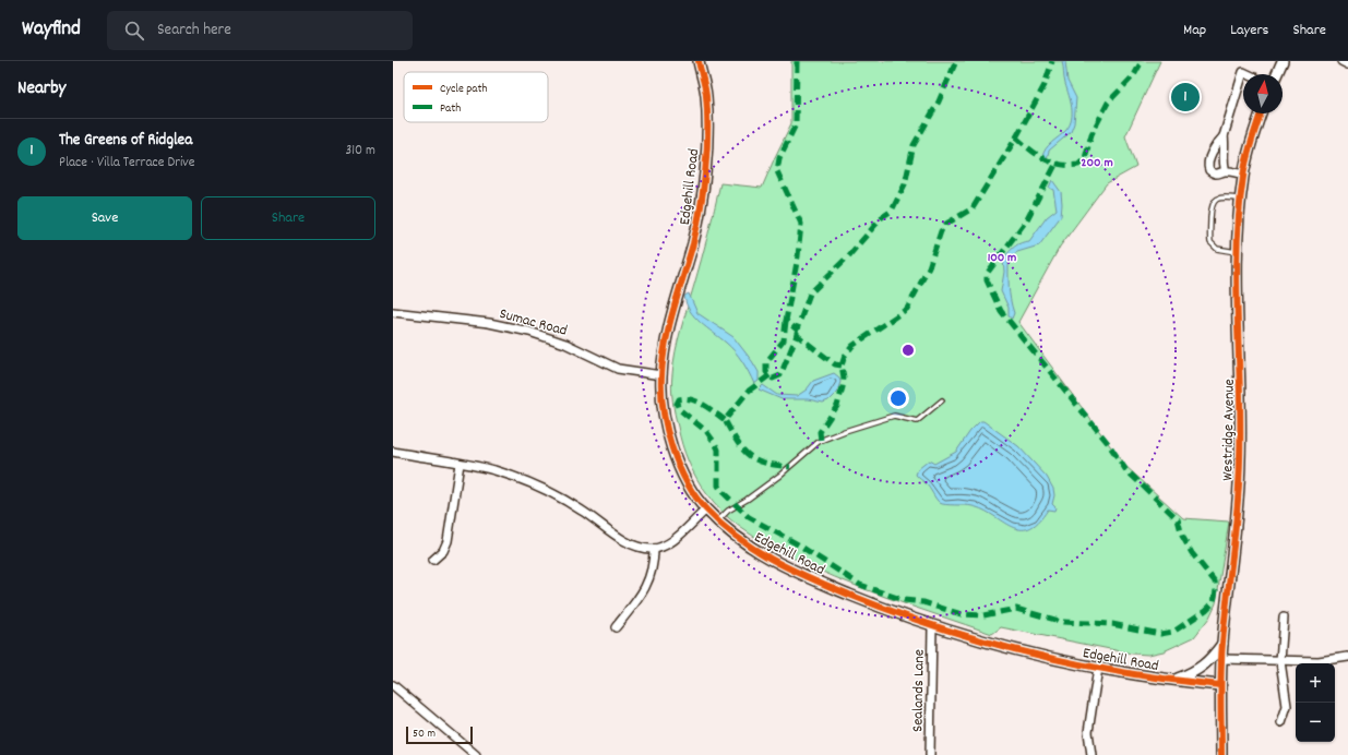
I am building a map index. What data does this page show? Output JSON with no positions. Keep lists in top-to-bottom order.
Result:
{
  "streets": {
    "street": [
      "Edgehill Road",
      "Sumac Road",
      "Westridge Avenue",
      "Sealands Lane"
    ]
  },
  "crossings": [
    ["Edgehill Road", "Sumac Road"],
    ["Edgehill Road", "Westridge Avenue"],
    ["Edgehill Road", "Sealands Lane"]
  ],
  "legend": ["Cycle path", "Path"],
  "scale_bar": "50 m",
  "north": "top",
  "page": {
    "header": "Wayfind",
    "search": "Search here",
    "nav": ["Map", "Layers", "Share"],
    "heading": "Nearby",
    "pins": "1",
    "list": [
      {
        "mark": "1",
        "name": "The Greens of Ridglea",
        "note": "Place · Villa Terrace Drive",
        "value": "310 m"
      }
    ],
    "buttons": ["Save", "Share"],
    "map_buttons": ["+", "−"],
    "scale": "50 m"
  },
  "rings": ["200 m", "100 m"]
}
